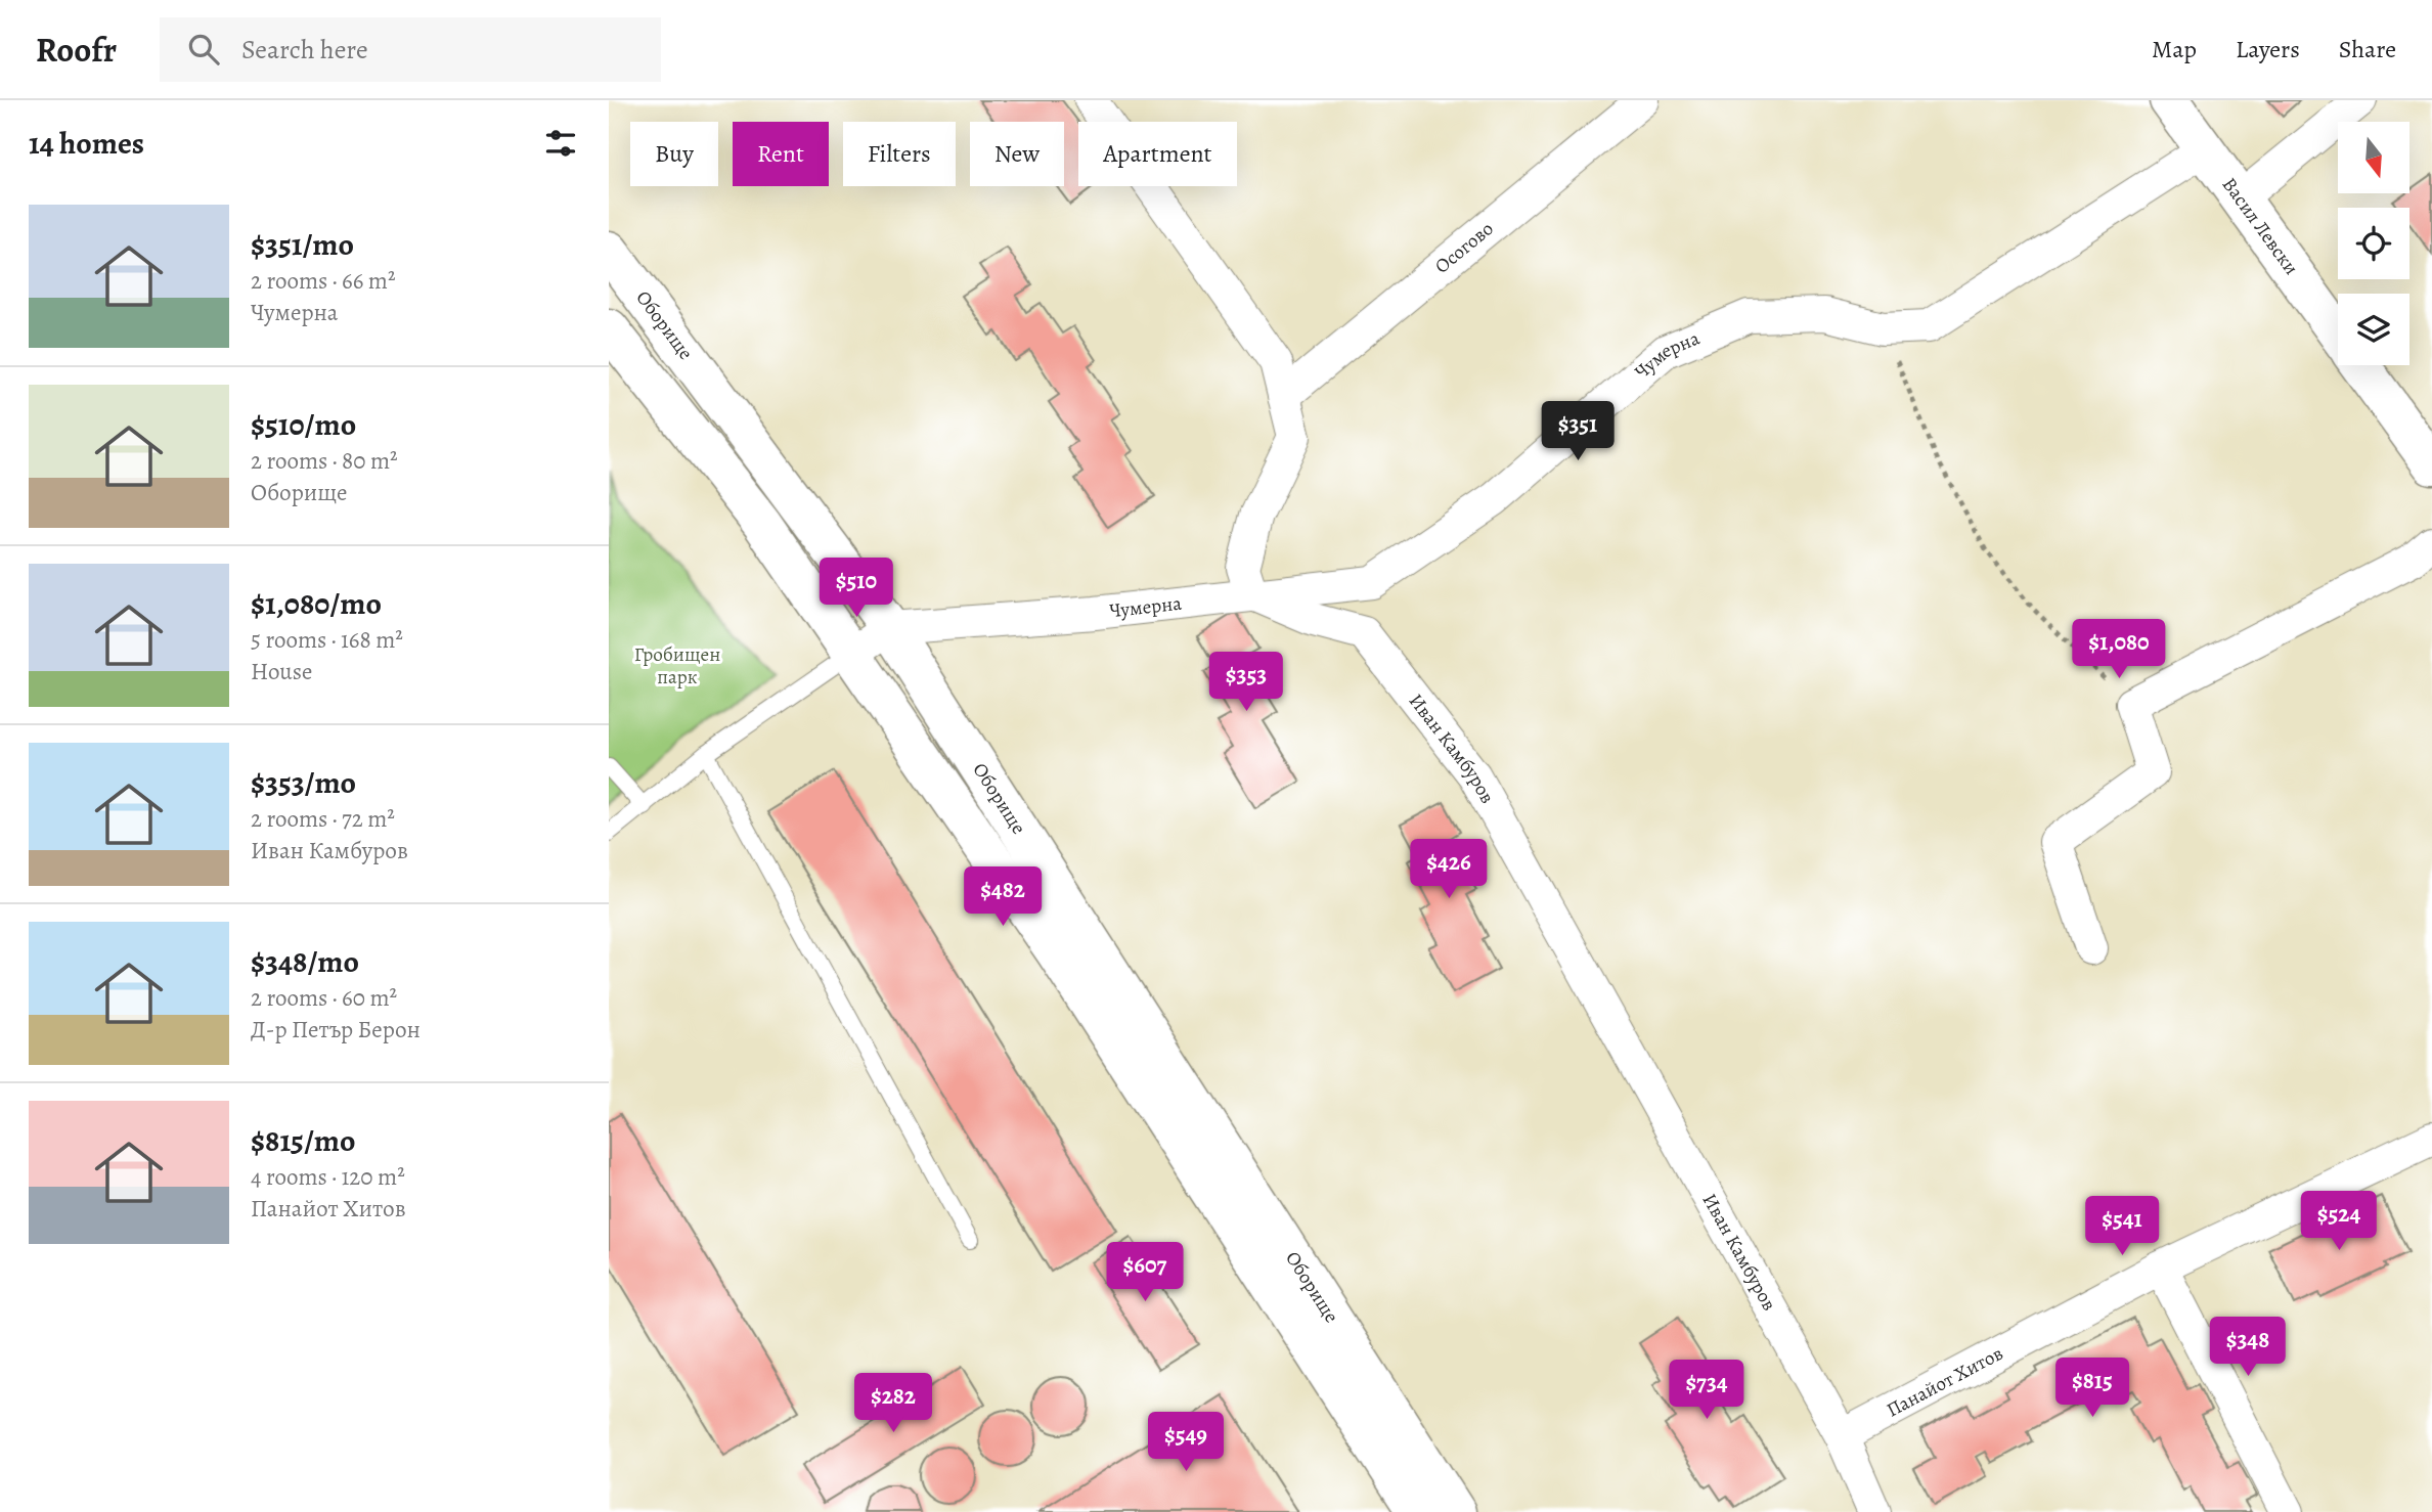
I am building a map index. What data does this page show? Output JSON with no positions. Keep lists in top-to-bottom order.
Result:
{
  "streets": {
    "main road": ["Васил Левски", "Оборище"],
    "street": [
      "Осогово",
      "Чумерна",
      "Иван Камбуров",
      "Панайот Хитов"
    ]
  },
  "crossings": [
    ["Васил Левски", "Чумерна"],
    ["Оборище", "Чумерна"],
    ["Чумерна", "Иван Камбуров"],
    ["Иван Камбуров", "Панайот Хитов"]
  ],
  "parks": ["Гробищен парк"],
  "north": "bottom",
  "page": {
    "header": "Roofr",
    "search": "Search here",
    "nav": ["Map", "Layers", "Share"],
    "heading": "14 homes",
    "chip": [
      "Buy",
      "Rent",
      "Filters",
      "New",
      "Apartment"
    ],
    "list": [
      {
        "name": "$351/mo",
        "note": "2 rooms · 66 m² · Чумерна"
      },
      {
        "name": "$510/mo",
        "note": "2 rooms · 80 m² · Оборище"
      },
      {
        "name": "$1,080/mo",
        "note": "5 rooms · 168 m² · House"
      },
      {
        "name": "$353/mo",
        "note": "2 rooms · 72 m² · Иван Камбуров"
      },
      {
        "name": "$348/mo",
        "note": "2 rooms · 60 m² · Д-р Петър Берон"
      },
      {
        "name": "$815/mo",
        "note": "4 rooms · 120 m² · Панайот Хитов"
      }
    ],
    "price": [
      "$351",
      "$510",
      "$1,080",
      "$353",
      "$426",
      "$482",
      "$524",
      "$541",
      "$607",
      "$348",
      "$815",
      "$734",
      "$282",
      "$549"
    ]
  }
}
